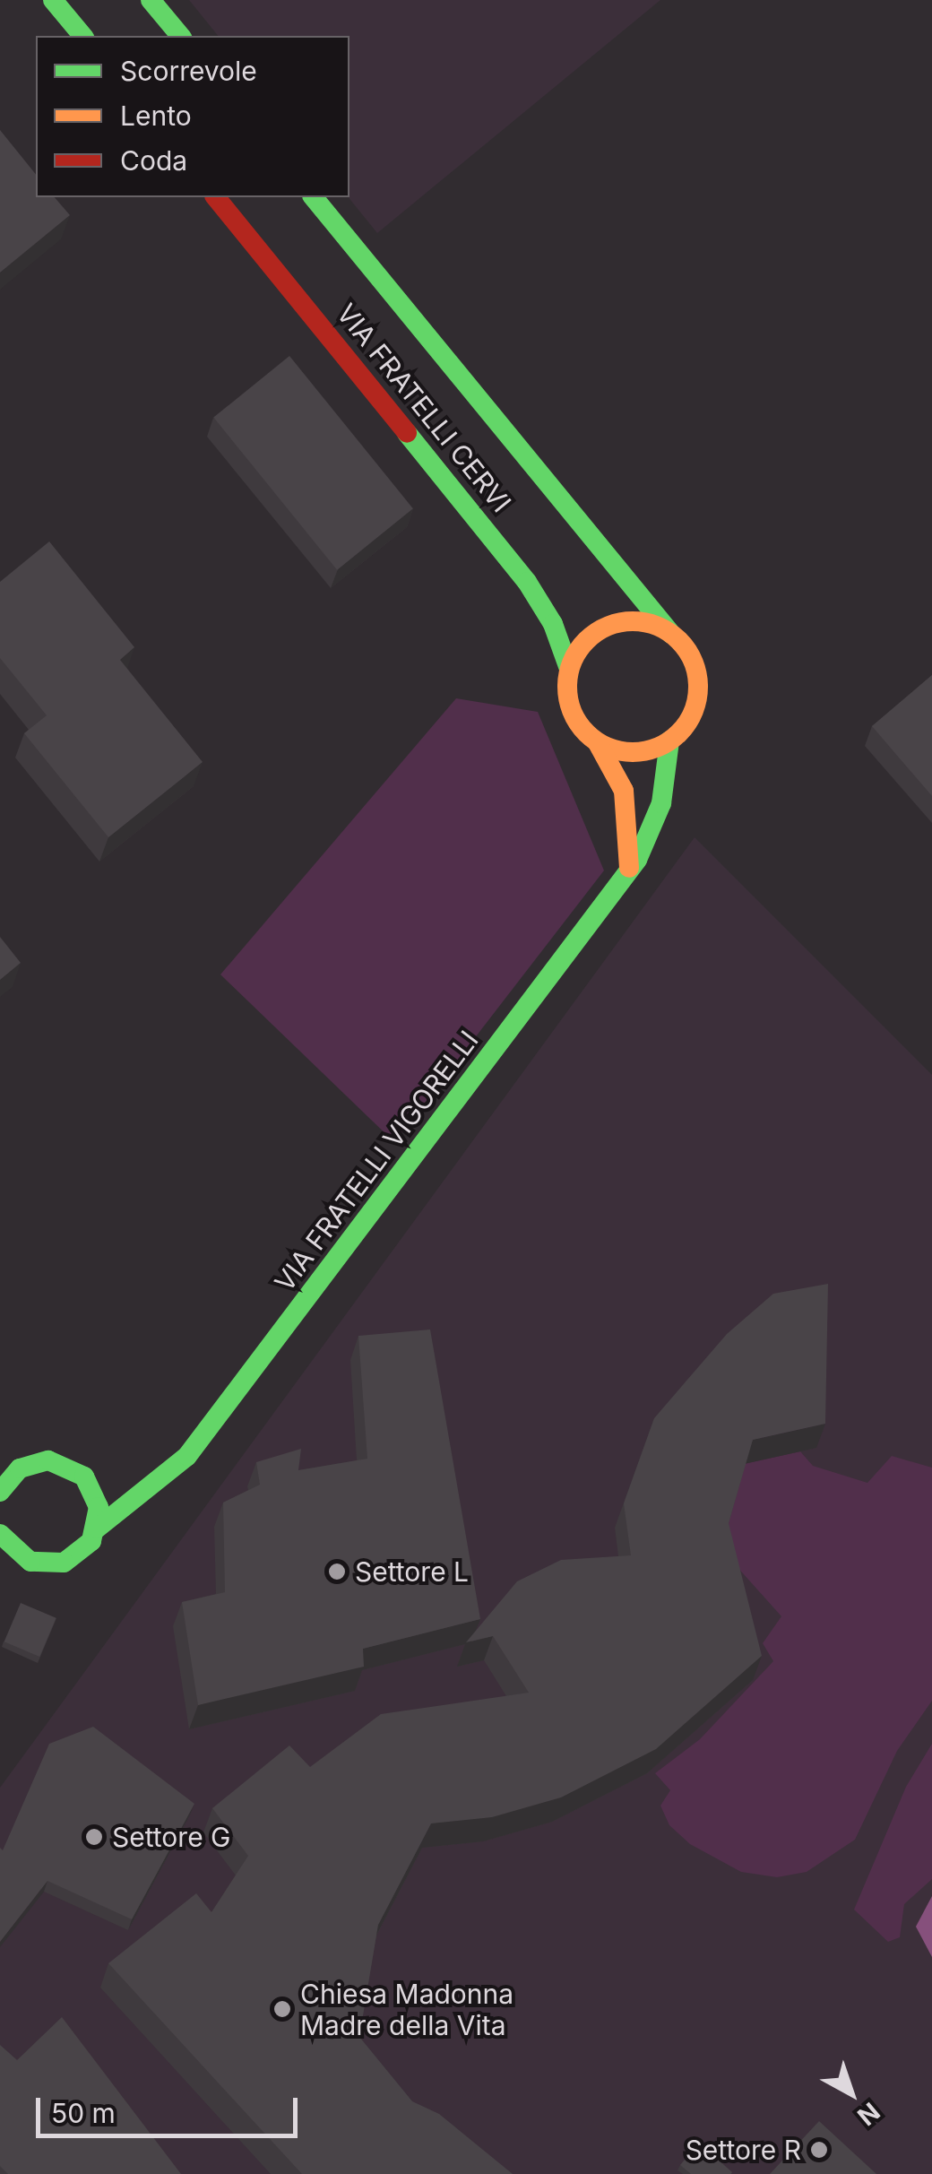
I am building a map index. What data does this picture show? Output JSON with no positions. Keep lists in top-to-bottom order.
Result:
{
  "streets": {
    "street": ["VIA FRATELLI CERVI", "VIA FRATELLI VIGORELLI"]
  },
  "crossings": [
    ["VIA FRATELLI CERVI", "VIA FRATELLI VIGORELLI"]
  ],
  "places": [
    "Settore L",
    "Settore G",
    "Chiesa Madonna Madre della Vita",
    "Settore R"
  ],
  "legend": ["Scorrevole", "Lento", "Coda"],
  "scale_bar": "50 m",
  "north": "bottom right"
}
